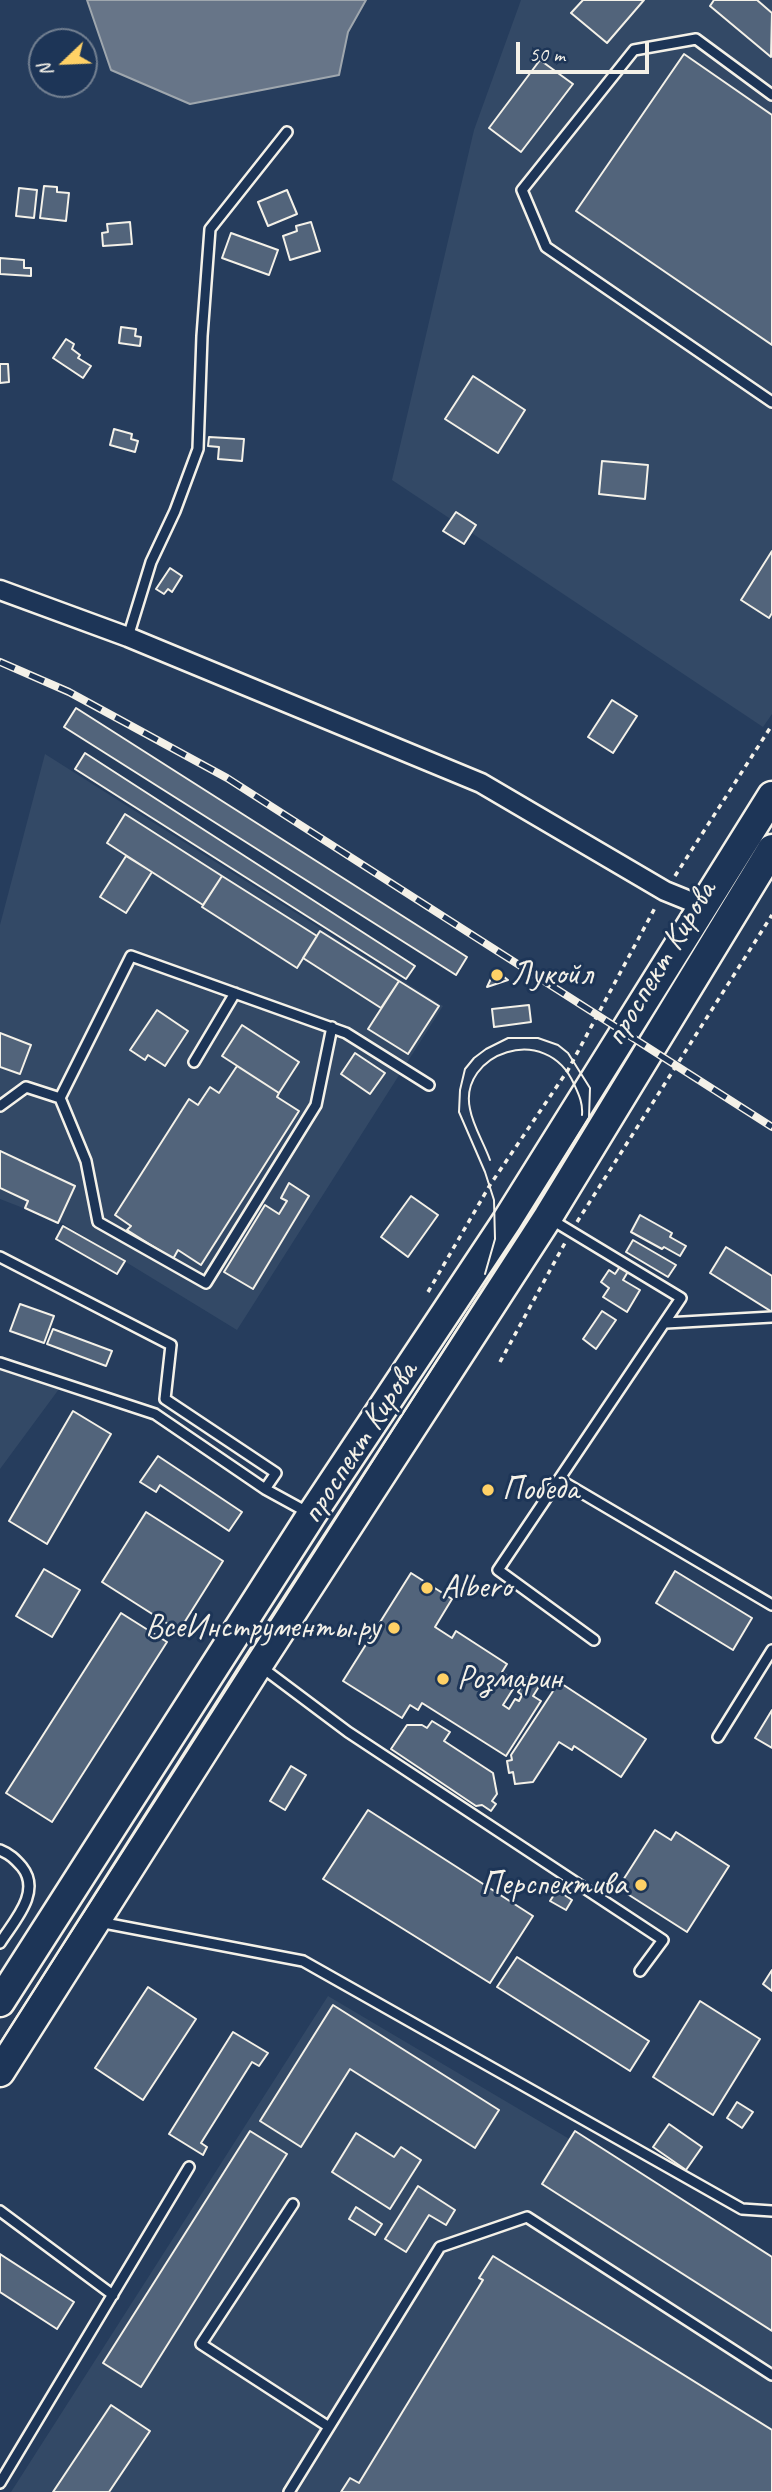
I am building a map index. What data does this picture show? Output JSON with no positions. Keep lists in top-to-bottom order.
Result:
{
  "streets": {
    "main road": ["проспект Кирова"]
  },
  "places": [
    "Лукойл",
    "Победа",
    "Albero",
    "ВсеИнструменты.ру",
    "Розмарин",
    "Перспектива"
  ],
  "scale_bar": "50 m",
  "north": "bottom left"
}
